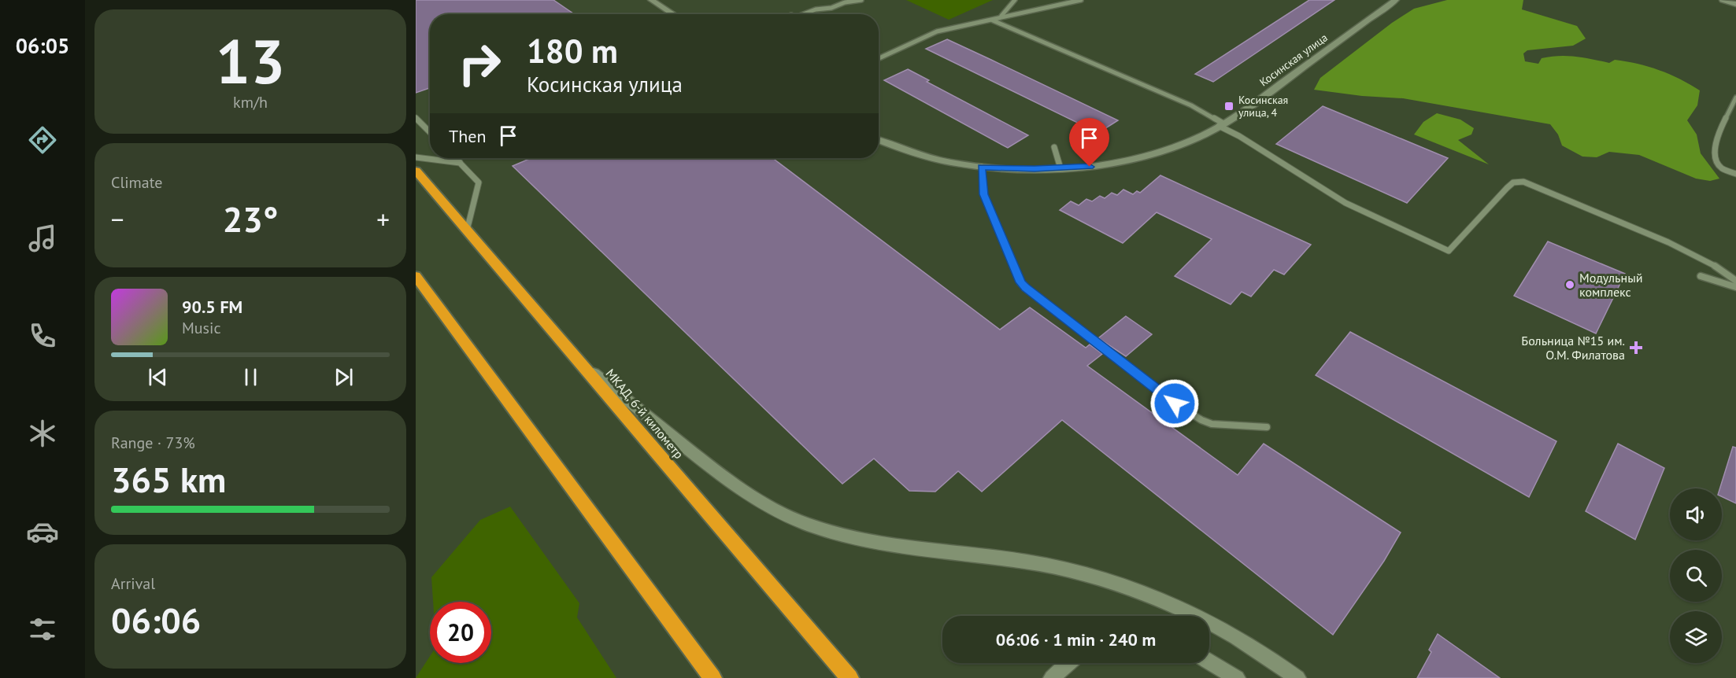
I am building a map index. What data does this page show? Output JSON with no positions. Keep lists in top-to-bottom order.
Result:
{
  "streets": {
    "highway": ["МКАД, 6-й километр"],
    "street": ["Косинская улица"]
  },
  "places": {
    "transit": ["Косинская улица, 4"],
    "other": ["Модульный комплекс"],
    "health": ["Больница №15 им. О.М. Филатова"]
  },
  "page": {
    "tabs": "06:05",
    "tile": [
      ["13", "km/h"],
      "Climate",
      ["Range · 73%", "365 km"],
      ["Arrival", "06:06"]
    ],
    "turn": ["180 m", "Косинская улица"],
    "then": "Then",
    "heat": ["−", "23°", "+"],
    "song": ["90.5 FM", "Music"],
    "limit": "20",
    "trip": "06:06 · 1 min · 240 m"
  }
}
